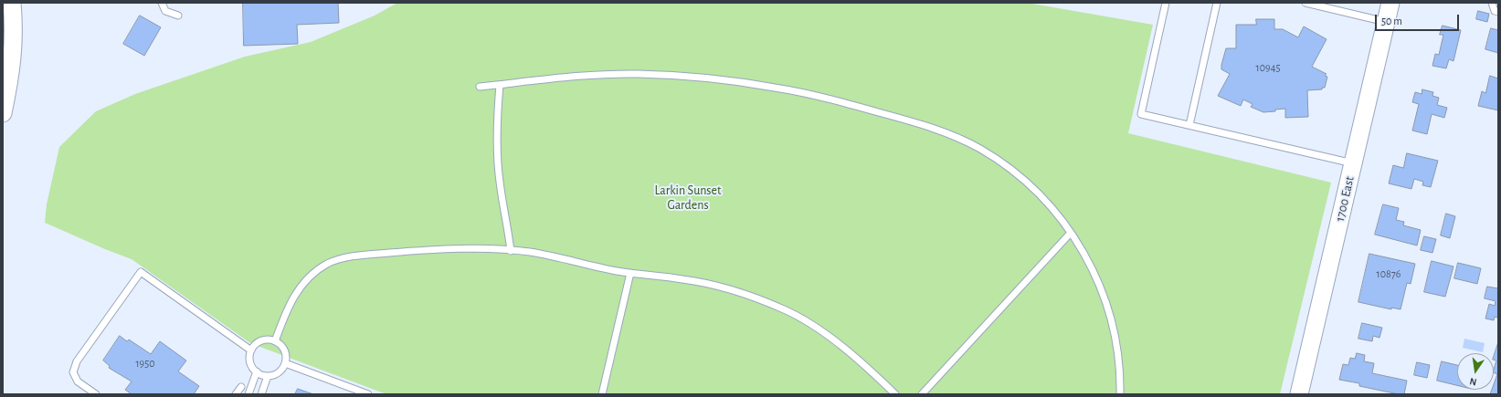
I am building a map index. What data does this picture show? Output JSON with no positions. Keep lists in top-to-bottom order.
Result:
{
  "streets": {
    "main road": ["1700 East"]
  },
  "parks": ["Larkin Sunset Gardens"],
  "house_numbers": ["10945", "10876", "1950"],
  "scale_bar": "50 m",
  "north": "bottom"
}
